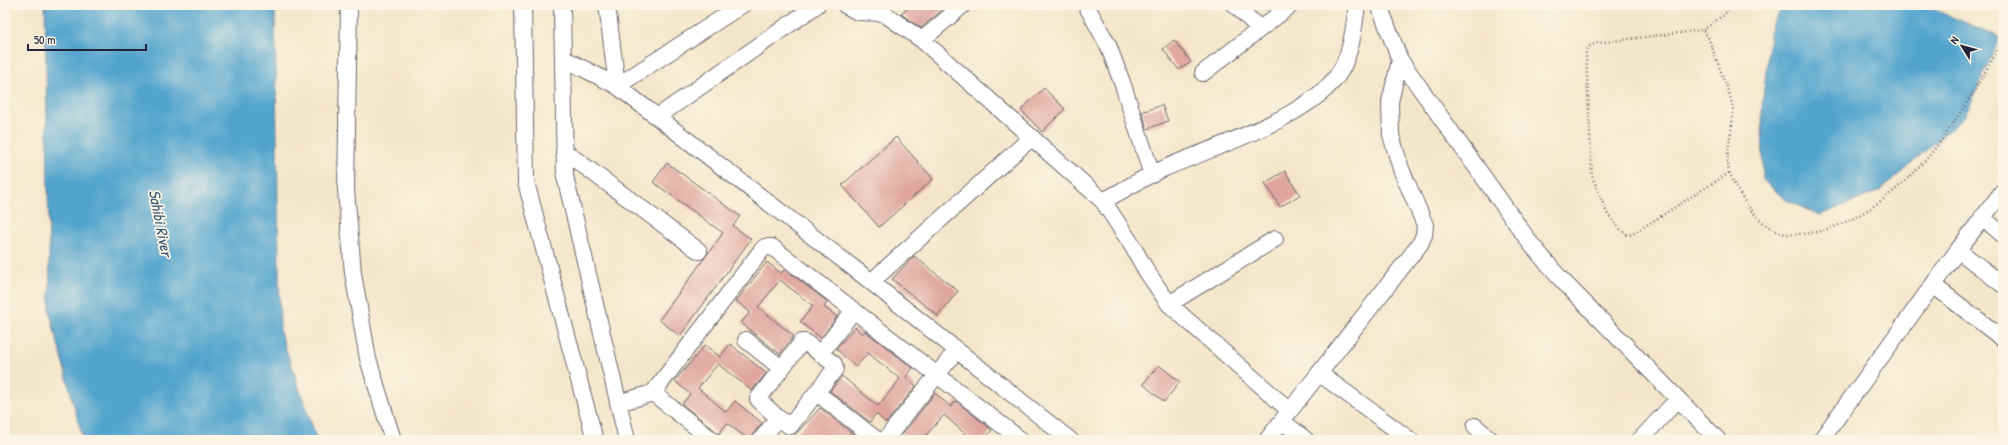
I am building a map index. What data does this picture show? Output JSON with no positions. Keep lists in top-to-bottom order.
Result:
{
  "water": ["Sahibi River"],
  "scale_bar": "50 m",
  "north": "top left"
}
